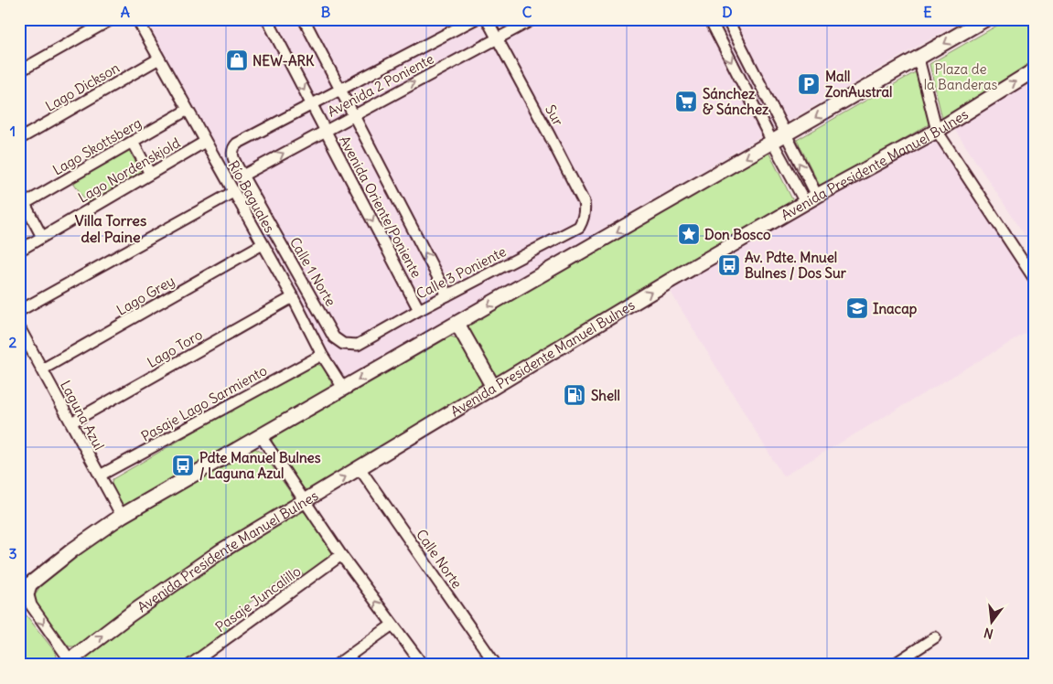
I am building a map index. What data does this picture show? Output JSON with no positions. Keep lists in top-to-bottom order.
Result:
{
  "streets": {
    "main road": ["Avenida Presidente Manuel Bulnes"],
    "street": [
      "Avenida 2 Poniente",
      "Lago Dickson",
      "Sur",
      "Lago Skottsberg",
      "Lago Nordenskjold",
      "Río Baguales",
      "Avenida Oriente/Poniente",
      "Calle 1 Norte",
      "Calle 3 Poniente",
      "Lago Grey",
      "Lago Toro",
      "Pasaje Lago Sarmiento",
      "Laguna Azul",
      "Calle Norte",
      "Pasaje Juncalillo"
    ]
  },
  "crossings": [
    ["Avenida 2 Poniente", "Sur"],
    ["Avenida 2 Poniente", "Avenida Oriente/Poniente"],
    ["Avenida 2 Poniente", "Calle 1 Norte"],
    ["Lago Dickson", "Río Baguales"],
    ["Sur", "Calle 3 Poniente"],
    ["Lago Skottsberg", "Río Baguales"],
    ["Avenida Presidente Manuel Bulnes", "Calle Norte"],
    ["Lago Nordenskjold", "Río Baguales"],
    ["Río Baguales", "Lago Grey"],
    ["Río Baguales", "Lago Toro"],
    ["Río Baguales", "Pasaje Lago Sarmiento"],
    ["Avenida Oriente/Poniente", "Calle 3 Poniente"],
    ["Calle 1 Norte", "Calle 3 Poniente"],
    ["Lago Grey", "Laguna Azul"],
    ["Lago Toro", "Laguna Azul"],
    ["Pasaje Lago Sarmiento", "Laguna Azul"]
  ],
  "districts": ["Villa Torres del Paine"],
  "parks": ["Plaza de la Banderas"],
  "places": {
    "shop": ["NEW-ARK"],
    "parking": ["Mall ZonAustral"],
    "supermarket": ["Sánchez & Sánchez"],
    "place": ["Don Bosco"],
    "bus stop": ["Av. Pdte. Mnuel Bulnes / Dos Sur", "Pdte Manuel Bulnes / Laguna Azul"],
    "school or university": ["Inacap"],
    "fuel station": ["Shell"]
  },
  "north": "bottom",
  "grid": {
    "columns": [
      "A",
      "B",
      "C",
      "D",
      "E"
    ],
    "rows": ["1", "2", "3"]
  }
}
